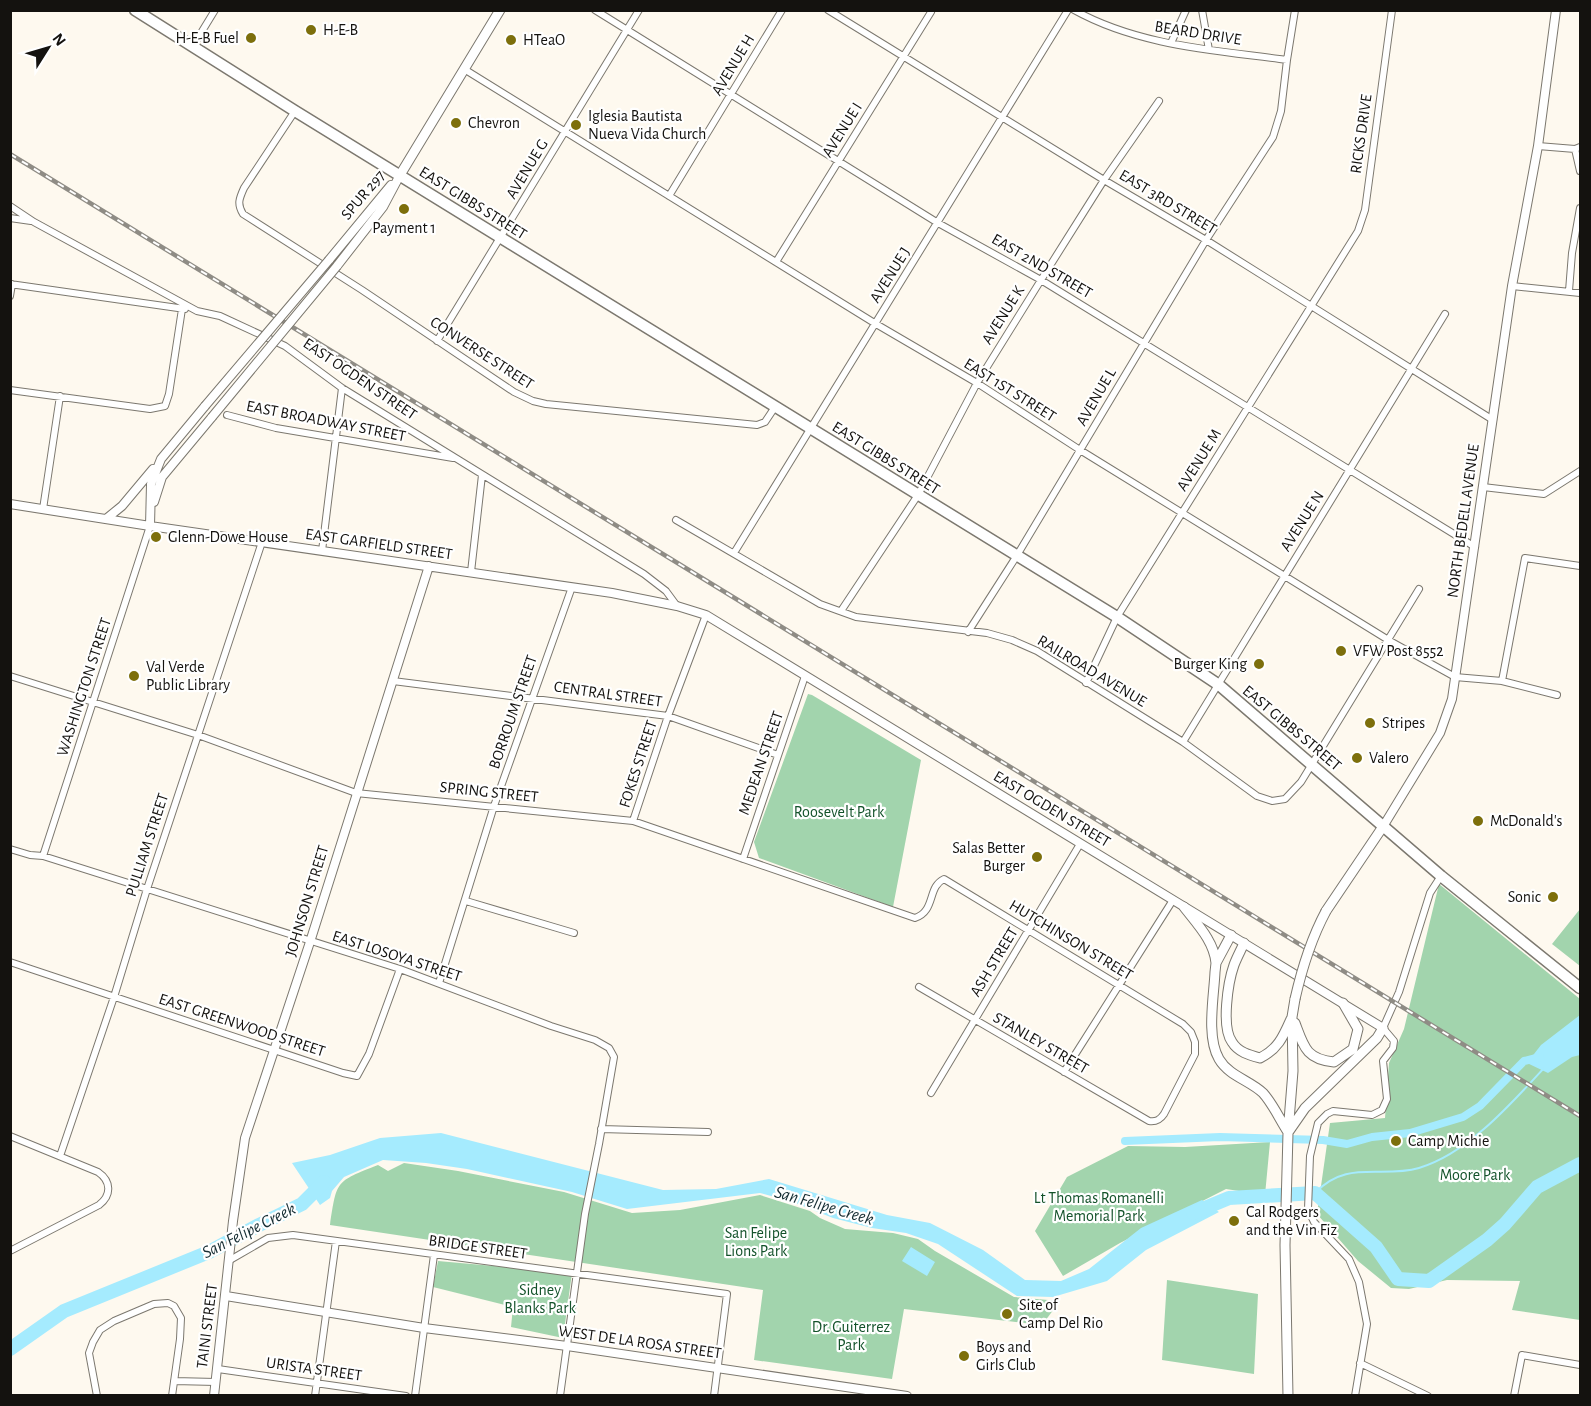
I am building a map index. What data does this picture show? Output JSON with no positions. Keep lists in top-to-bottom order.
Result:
{
  "streets": {
    "highway": ["EAST GIBBS STREET"],
    "main road": [
      "SPUR 297",
      "EAST OGDEN STREET",
      "NORTH BEDELL AVENUE",
      "EAST GARFIELD STREET",
      "JOHNSON STREET",
      "TAINI STREET",
      "WEST DE LA ROSA STREET"
    ],
    "street": [
      "BEARD DRIVE",
      "AVENUE H",
      "AVENUE I",
      "RICKS DRIVE",
      "AVENUE G",
      "EAST 3RD STREET",
      "EAST 2ND STREET",
      "AVENUE J",
      "AVENUE K",
      "CONVERSE STREET",
      "EAST 1ST STREET",
      "AVENUE L",
      "EAST BROADWAY STREET",
      "AVENUE M",
      "AVENUE N",
      "RAILROAD AVENUE",
      "WASHINGTON STREET",
      "CENTRAL STREET",
      "BORROUM STREET",
      "MEDEAN STREET",
      "FOKES STREET",
      "SPRING STREET",
      "PULLIAM STREET",
      "HUTCHINSON STREET",
      "EAST LOSOYA STREET",
      "ASH STREET",
      "EAST GREENWOOD STREET",
      "STANLEY STREET",
      "BRIDGE STREET",
      "URISTA STREET"
    ]
  },
  "crossings": [
    ["BEARD DRIVE", "AVENUE L"],
    ["AVENUE H", "EAST 2ND STREET"],
    ["AVENUE H", "EAST 1ST STREET"],
    ["AVENUE I", "EAST 3RD STREET"],
    ["AVENUE I", "EAST 2ND STREET"],
    ["AVENUE I", "EAST 1ST STREET"],
    ["RICKS DRIVE", "AVENUE M"],
    ["AVENUE G", "EAST GIBBS STREET"],
    ["AVENUE G", "EAST 2ND STREET"],
    ["AVENUE G", "CONVERSE STREET"],
    ["AVENUE G", "EAST 1ST STREET"],
    ["SPUR 297", "EAST GIBBS STREET"],
    ["SPUR 297", "EAST GARFIELD STREET"],
    ["SPUR 297", "WASHINGTON STREET"],
    ["EAST 3RD STREET", "AVENUE J"],
    ["EAST 3RD STREET", "AVENUE K"],
    ["EAST 3RD STREET", "AVENUE L"],
    ["EAST 3RD STREET", "AVENUE M"],
    ["EAST 3RD STREET", "AVENUE N"],
    ["EAST 3RD STREET", "NORTH BEDELL AVENUE"],
    ["EAST GIBBS STREET", "AVENUE J"],
    ["EAST GIBBS STREET", "AVENUE K"],
    ["EAST GIBBS STREET", "CONVERSE STREET"],
    ["EAST GIBBS STREET", "AVENUE L"],
    ["EAST GIBBS STREET", "AVENUE M"],
    ["EAST GIBBS STREET", "AVENUE N"],
    ["EAST GIBBS STREET", "NORTH BEDELL AVENUE"],
    ["EAST GIBBS STREET", "RAILROAD AVENUE"],
    ["EAST 2ND STREET", "AVENUE J"],
    ["EAST 2ND STREET", "AVENUE K"],
    ["EAST 2ND STREET", "AVENUE L"],
    ["EAST 2ND STREET", "AVENUE M"],
    ["EAST 2ND STREET", "AVENUE N"],
    ["EAST 2ND STREET", "NORTH BEDELL AVENUE"],
    ["AVENUE J", "EAST 1ST STREET"],
    ["AVENUE J", "RAILROAD AVENUE"],
    ["AVENUE K", "EAST 1ST STREET"],
    ["AVENUE K", "RAILROAD AVENUE"],
    ["EAST OGDEN STREET", "EAST BROADWAY STREET"],
    ["EAST OGDEN STREET", "EAST GARFIELD STREET"],
    ["EAST OGDEN STREET", "MEDEAN STREET"],
    ["EAST OGDEN STREET", "FOKES STREET"],
    ["EAST OGDEN STREET", "ASH STREET"],
    ["EAST 1ST STREET", "AVENUE L"],
    ["EAST 1ST STREET", "AVENUE M"],
    ["EAST 1ST STREET", "AVENUE N"],
    ["EAST 1ST STREET", "NORTH BEDELL AVENUE"],
    ["AVENUE L", "RAILROAD AVENUE"],
    ["AVENUE M", "RAILROAD AVENUE"],
    ["AVENUE N", "RAILROAD AVENUE"],
    ["EAST GARFIELD STREET", "WASHINGTON STREET"],
    ["EAST GARFIELD STREET", "BORROUM STREET"],
    ["EAST GARFIELD STREET", "FOKES STREET"],
    ["EAST GARFIELD STREET", "PULLIAM STREET"],
    ["EAST GARFIELD STREET", "JOHNSON STREET"],
    ["WASHINGTON STREET", "SPRING STREET"],
    ["WASHINGTON STREET", "EAST LOSOYA STREET"],
    ["CENTRAL STREET", "BORROUM STREET"],
    ["CENTRAL STREET", "MEDEAN STREET"],
    ["CENTRAL STREET", "FOKES STREET"],
    ["CENTRAL STREET", "JOHNSON STREET"],
    ["BORROUM STREET", "SPRING STREET"],
    ["BORROUM STREET", "EAST LOSOYA STREET"],
    ["MEDEAN STREET", "SPRING STREET"],
    ["FOKES STREET", "SPRING STREET"],
    ["SPRING STREET", "PULLIAM STREET"],
    ["SPRING STREET", "JOHNSON STREET"],
    ["SPRING STREET", "HUTCHINSON STREET"],
    ["PULLIAM STREET", "EAST LOSOYA STREET"],
    ["PULLIAM STREET", "EAST GREENWOOD STREET"],
    ["JOHNSON STREET", "EAST LOSOYA STREET"],
    ["JOHNSON STREET", "EAST GREENWOOD STREET"],
    ["JOHNSON STREET", "TAINI STREET"],
    ["HUTCHINSON STREET", "ASH STREET"],
    ["HUTCHINSON STREET", "STANLEY STREET"],
    ["EAST LOSOYA STREET", "EAST GREENWOOD STREET"],
    ["EAST LOSOYA STREET", "BRIDGE STREET"],
    ["EAST LOSOYA STREET", "WEST DE LA ROSA STREET"],
    ["ASH STREET", "STANLEY STREET"],
    ["BRIDGE STREET", "TAINI STREET"],
    ["BRIDGE STREET", "WEST DE LA ROSA STREET"],
    ["TAINI STREET", "WEST DE LA ROSA STREET"],
    ["TAINI STREET", "URISTA STREET"]
  ],
  "water": ["San Felipe Creek"],
  "parks": [
    "Roosevelt Park",
    "Moore Park",
    "Lt Thomas Romanelli Memorial Park",
    "San Felipe Lions Park",
    "Sidney Blanks Park",
    "Dr. Guiterrez Park"
  ],
  "places": [
    "H-E-B",
    "H-E-B Fuel",
    "HTeaO",
    "Chevron",
    "Iglesia Bautista Nueva Vida Church",
    "Payment 1",
    "Glenn-Dowe House",
    "VFW Post 8552",
    "Burger King",
    "Val Verde Public Library",
    "Stripes",
    "Valero",
    "McDonald's",
    "Salas Better Burger",
    "Sonic",
    "Camp Michie",
    "Cal Rodgers and the Vin Fiz",
    "Site of Camp Del Rio",
    "Boys and Girls Club"
  ],
  "north": "top right"
}
